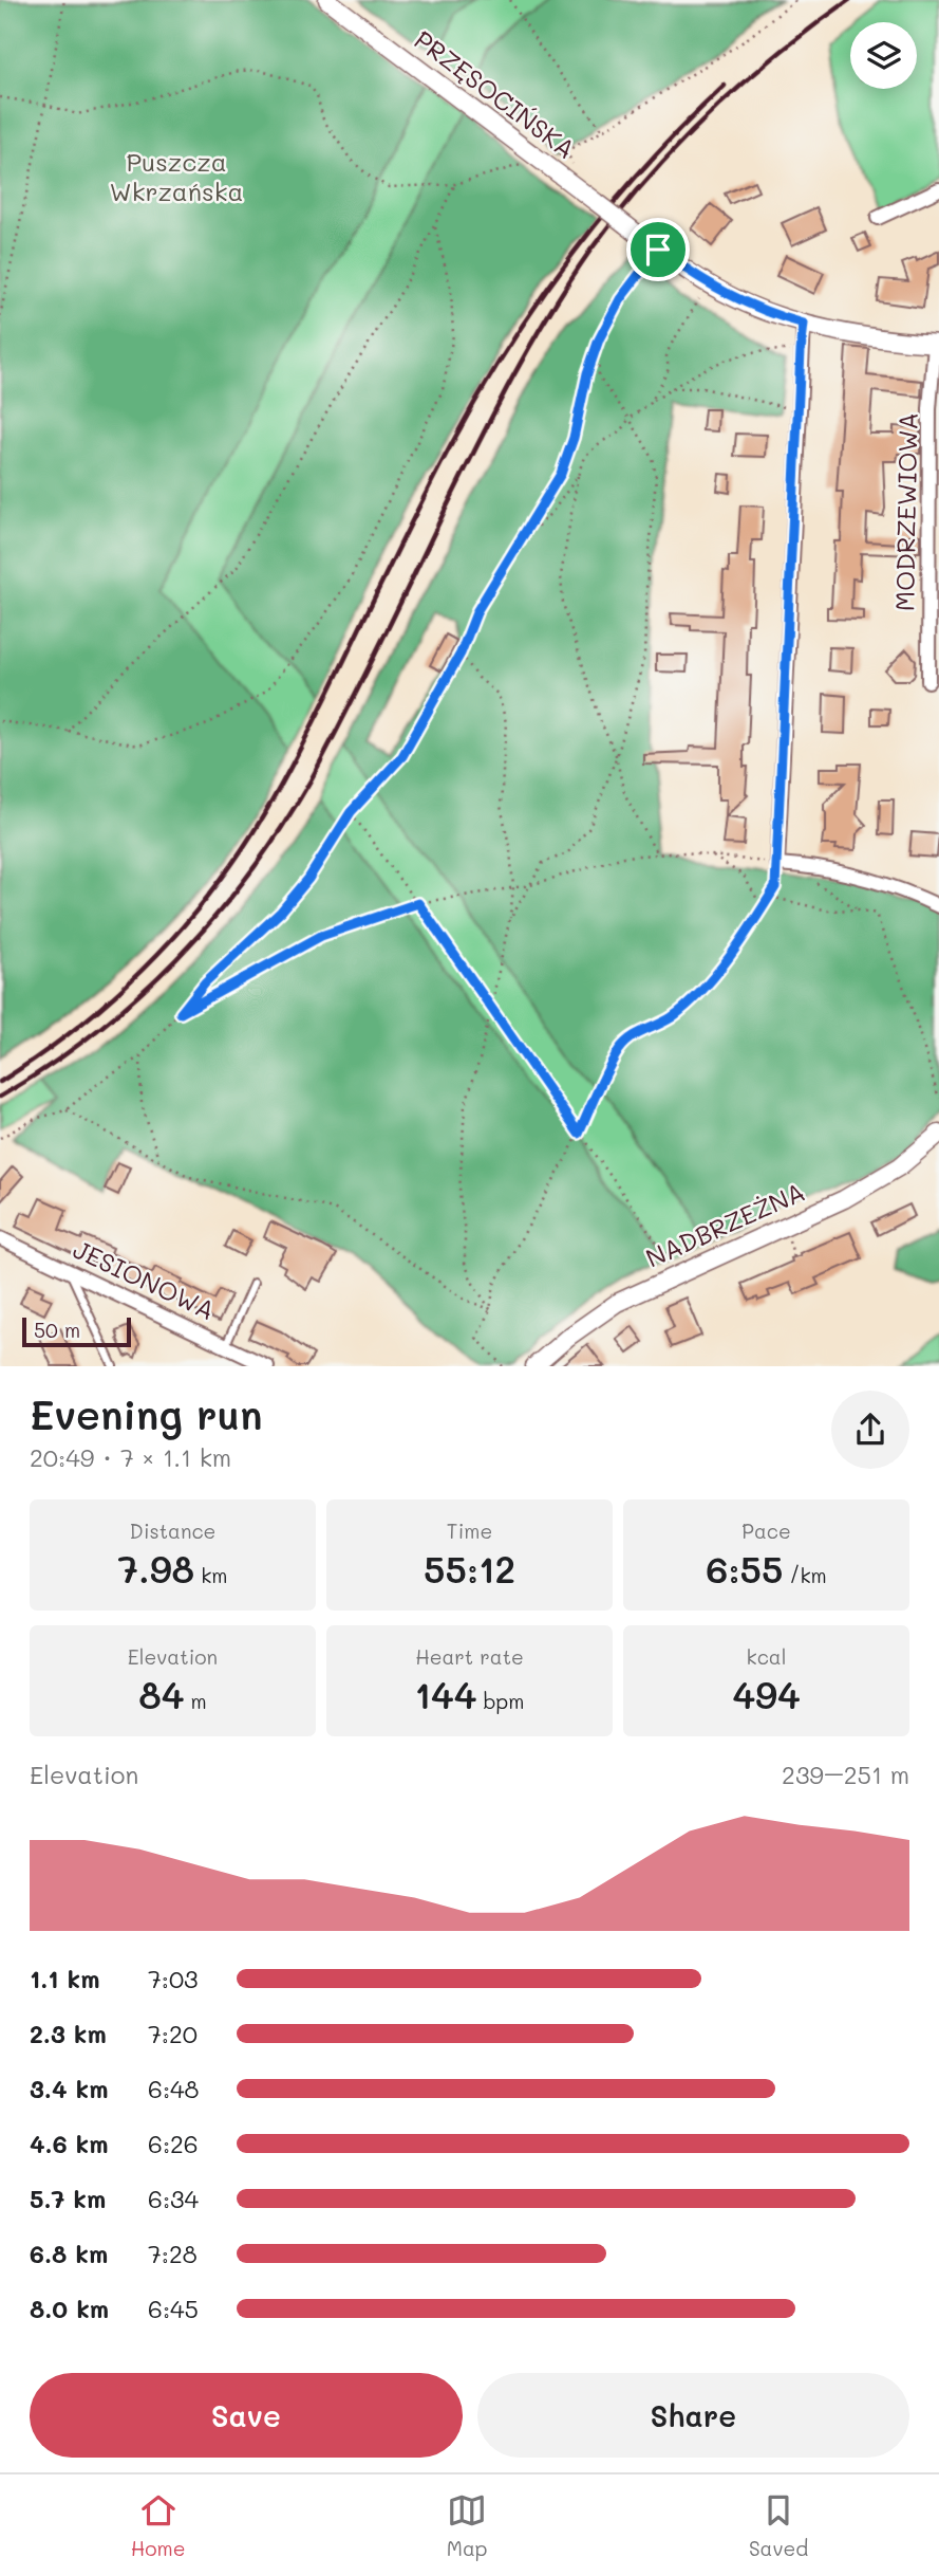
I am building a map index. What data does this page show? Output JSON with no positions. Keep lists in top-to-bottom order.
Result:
{
  "streets": {
    "street": [
      "PRZĘSOCIŃSKA",
      "MODRZEWIOWA",
      "NADBRZEŻNA",
      "JESIONOWA"
    ]
  },
  "crossings": [
    ["PRZĘSOCIŃSKA", "MODRZEWIOWA"]
  ],
  "parks": ["Puszcza Wkrzańska"],
  "scale_bar": "50 m",
  "page": {
    "scale": "50 m",
    "heading": ["Evening run", "20:49 · 7 × 1.1 km"],
    "stats": [
      ["Distance", "7.98 km"],
      ["Time", "55:12"],
      ["Pace", "6:55 /km"],
      ["Elevation", "84 m"],
      ["Heart rate", "144 bpm"],
      ["kcal", "494"]
    ],
    "chart": ["Elevation", "239–251 m"],
    "list": [
      {
        "name": "1.1 km",
        "note": "7:03"
      },
      {
        "name": "2.3 km",
        "note": "7:20"
      },
      {
        "name": "3.4 km",
        "note": "6:48"
      },
      {
        "name": "4.6 km",
        "note": "6:26"
      },
      {
        "name": "5.7 km",
        "note": "6:34"
      },
      {
        "name": "6.8 km",
        "note": "7:28"
      },
      {
        "name": "8.0 km",
        "note": "6:45"
      }
    ],
    "buttons": ["Save", "Share"],
    "tabs": ["Home", "Map", "Saved"]
  }
}
